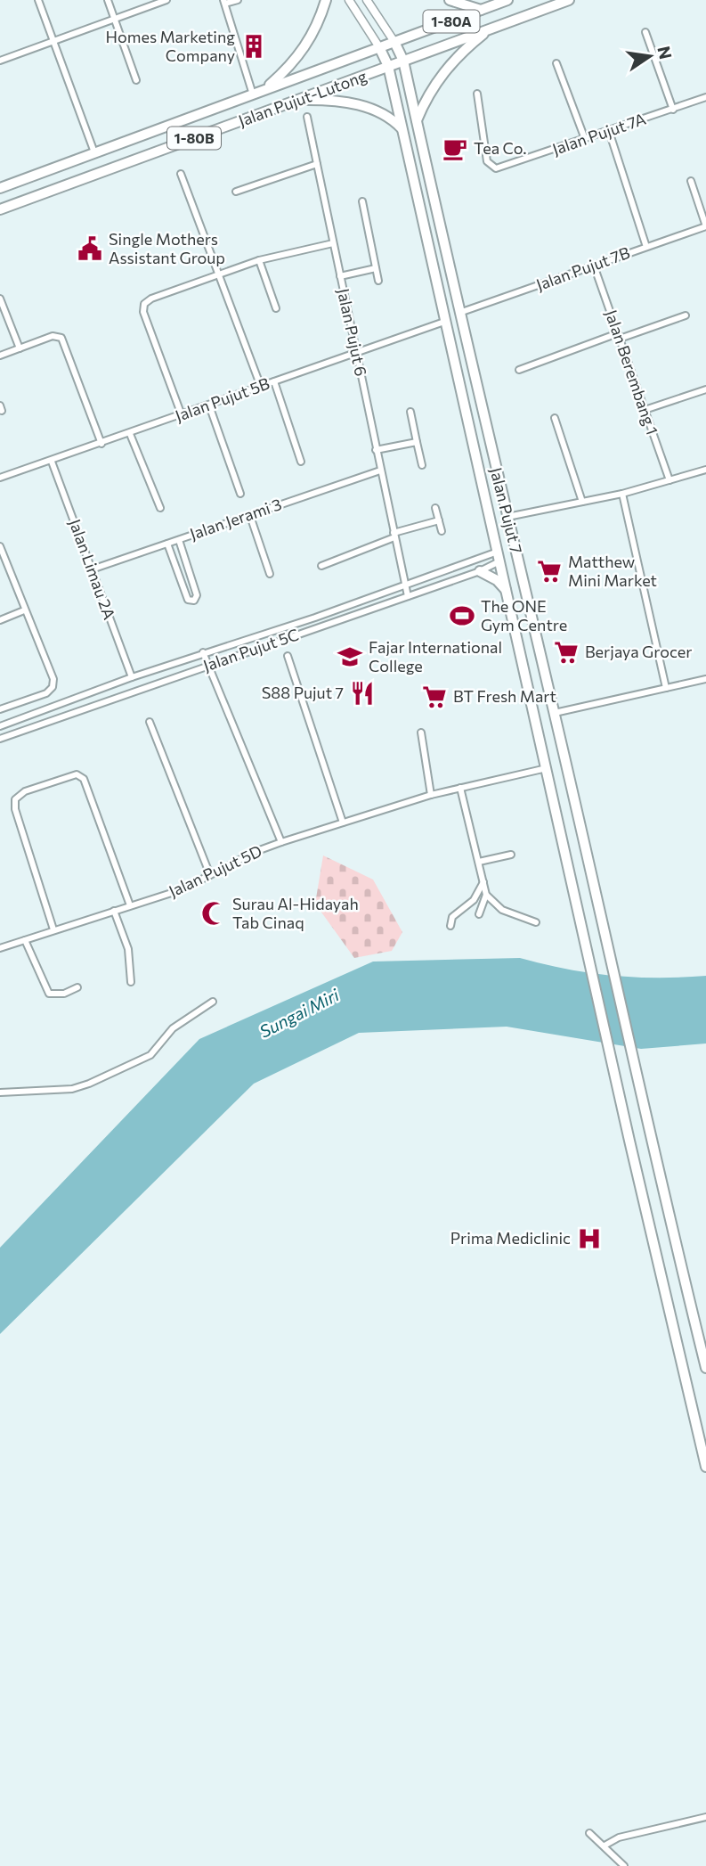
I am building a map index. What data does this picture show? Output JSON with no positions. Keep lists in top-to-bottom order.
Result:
{
  "streets": {
    "main road": [
      "1-80A",
      "Jalan Pujut-Lutong",
      "1-80B",
      "Jalan Pujut 7"
    ],
    "street": [
      "Jalan Pujut 7A",
      "Jalan Pujut 7B",
      "Jalan Pujut 6",
      "Jalan Berembang 1",
      "Jalan Pujut 5B",
      "Jalan Jerami 3",
      "Jalan Limau 2A",
      "Jalan Pujut 5C",
      "Jalan Pujut 5D"
    ]
  },
  "crossings": [
    ["Jalan Pujut-Lutong", "Jalan Pujut 7"],
    ["Jalan Pujut 7B", "Jalan Berembang 1"],
    ["Jalan Pujut 7B", "Jalan Pujut 7"],
    ["Jalan Pujut 6", "Jalan Pujut 5B"],
    ["Jalan Pujut 6", "Jalan Jerami 3"],
    ["Jalan Pujut 6", "Jalan Pujut 5C"],
    ["Jalan Pujut 5B", "Jalan Pujut 7"],
    ["Jalan Pujut 5B", "Jalan Limau 2A"],
    ["Jalan Pujut 7", "Jalan Pujut 5C"],
    ["Jalan Pujut 7", "Jalan Pujut 5D"],
    ["Jalan Jerami 3", "Jalan Limau 2A"],
    ["Jalan Limau 2A", "Jalan Pujut 5C"]
  ],
  "water": ["Sungai Miri"],
  "places": {
    "building": ["Homes Marketing Company"],
    "cafe": ["Tea Co."],
    "public building": ["Single Mothers Assistant Group"],
    "supermarket": ["Matthew Mini Market", "Berjaya Grocer", "BT Fresh Mart"],
    "sports": ["The ONE Gym Centre"],
    "school or university": ["Fajar International College"],
    "restaurant": ["S88 Pujut 7"],
    "mosque": ["Surau Al-Hidayah Tab Cinaq"],
    "hospital": ["Prima Mediclinic"]
  },
  "north": "right"
}
